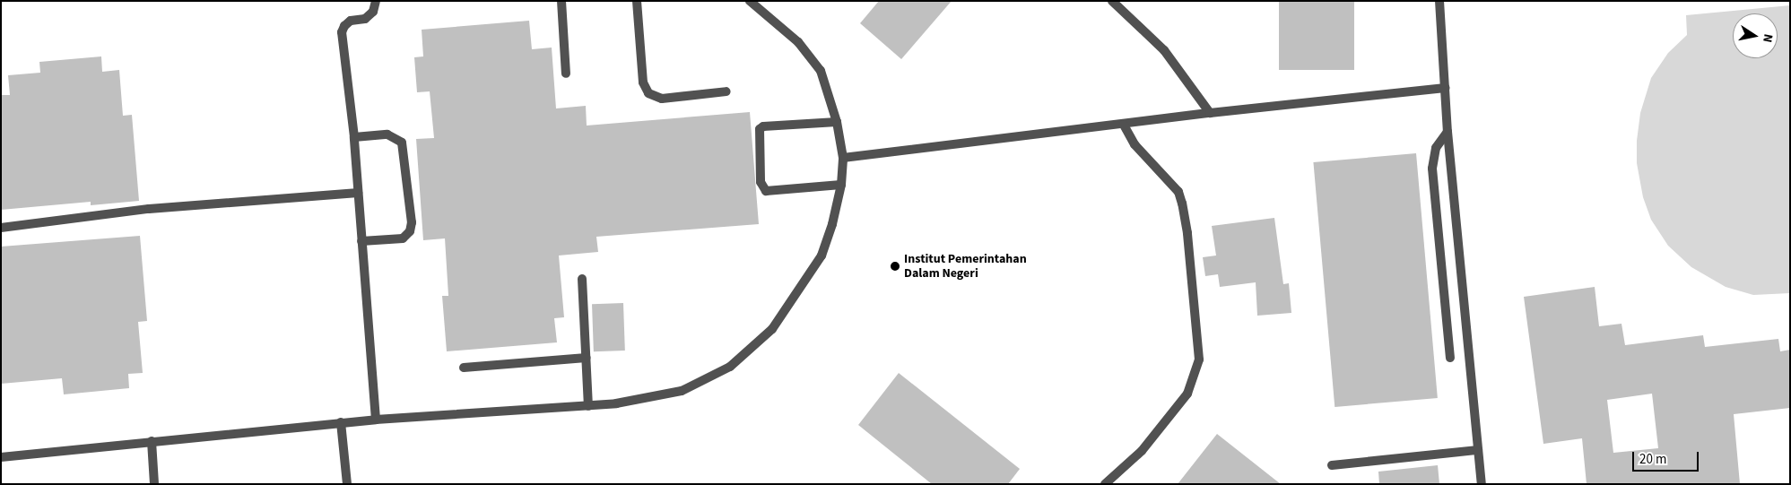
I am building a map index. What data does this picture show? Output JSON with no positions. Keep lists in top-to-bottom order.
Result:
{
  "places": ["Institut Pemerintahan Dalam Negeri"],
  "scale_bar": "20 m",
  "north": "right"
}
